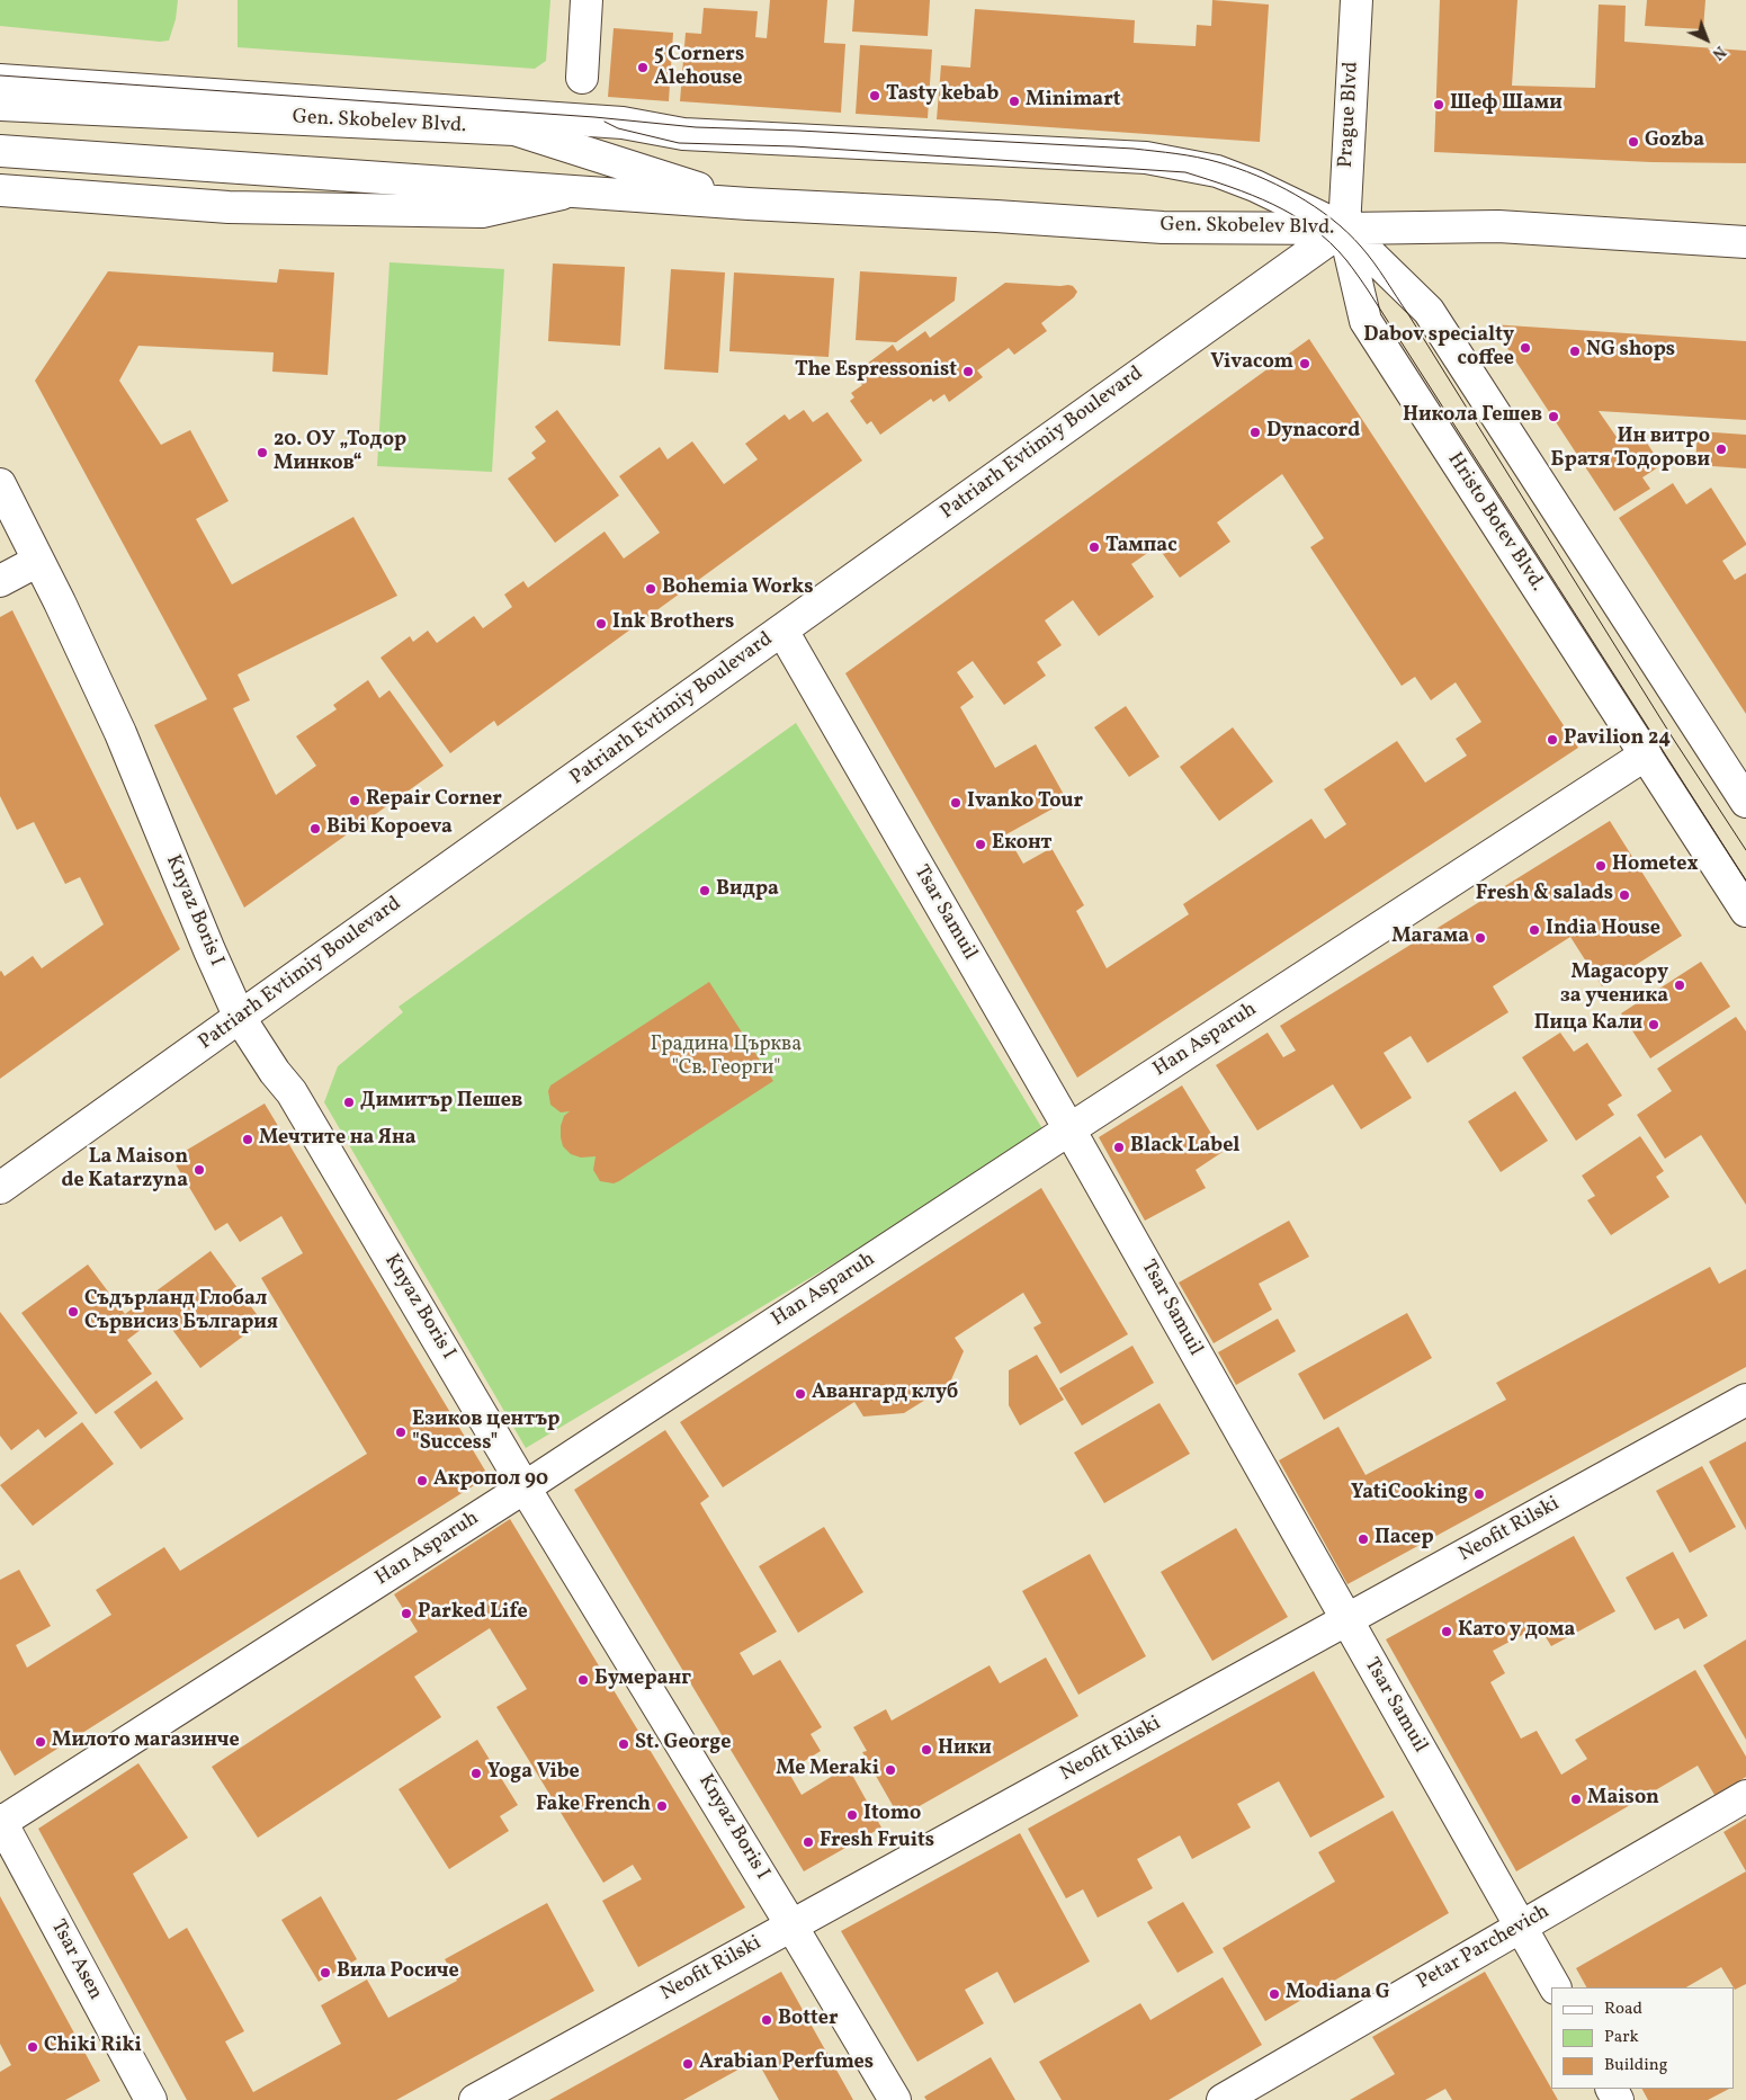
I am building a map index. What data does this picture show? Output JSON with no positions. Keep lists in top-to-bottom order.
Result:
{
  "streets": {
    "street": [
      "Prague Blvd",
      "Gen. Skobelev Blvd.",
      "Patriarh Evtimiy Boulevard",
      "Hristo Botev Blvd.",
      "Knyaz Boris I",
      "Tsar Samuil",
      "Han Asparuh",
      "Neofit Rilski",
      "Petar Parchevich",
      "Tsar Asen"
    ]
  },
  "crossings": [
    ["Prague Blvd", "Gen. Skobelev Blvd."],
    ["Prague Blvd", "Patriarh Evtimiy Boulevard"],
    ["Prague Blvd", "Hristo Botev Blvd."],
    ["Gen. Skobelev Blvd.", "Patriarh Evtimiy Boulevard"],
    ["Gen. Skobelev Blvd.", "Hristo Botev Blvd."],
    ["Patriarh Evtimiy Boulevard", "Hristo Botev Blvd."],
    ["Patriarh Evtimiy Boulevard", "Knyaz Boris I"],
    ["Patriarh Evtimiy Boulevard", "Tsar Samuil"],
    ["Hristo Botev Blvd.", "Han Asparuh"],
    ["Knyaz Boris I", "Han Asparuh"],
    ["Knyaz Boris I", "Neofit Rilski"],
    ["Tsar Samuil", "Han Asparuh"],
    ["Tsar Samuil", "Neofit Rilski"],
    ["Tsar Samuil", "Petar Parchevich"],
    ["Han Asparuh", "Tsar Asen"]
  ],
  "parks": ["Градина Църква \"Св. Георги\""],
  "places": [
    "5 Corners Alehouse",
    "Tasty kebab",
    "Minimart",
    "Шеф Шами",
    "Gozba",
    "Dabov specialty coffee",
    "NG shops",
    "Vivacom",
    "The Espressonist",
    "Никола Гешев",
    "Dynacord",
    "Ин витро Братя Тодорови",
    "20. ОУ „Тодор Минков“",
    "Тампас",
    "Bohemia Works",
    "Ink Brothers",
    "Pavilion 24",
    "Repair Corner",
    "Ivanko Tour",
    "Bibi Kopoeva",
    "Еконт",
    "Hometex",
    "Видра",
    "Fresh & salads",
    "India House",
    "Магама",
    "Magacopy за ученика",
    "Пица Кали",
    "Димитър Пешев",
    "Мечтите на Яна",
    "Black Label",
    "La Maison de Katarzyna",
    "Съдърланд Глобал Сървисиз България",
    "Авангард клуб",
    "Езиков център \"Success\"",
    "Акропол 90",
    "YatiCooking",
    "Пасер",
    "Parked Life",
    "Като у дома",
    "Бумеранг",
    "Милото магазинче",
    "St. George",
    "Ники",
    "Me Meraki",
    "Yoga Vibe",
    "Maison",
    "Fake French",
    "Itomo",
    "Fresh Fruits",
    "Вила Росиче",
    "Modiana G",
    "Botter",
    "Chiki Riki",
    "Arabian Perfumes"
  ],
  "legend": ["Road", "Park", "Building"],
  "north": "bottom right"
}
